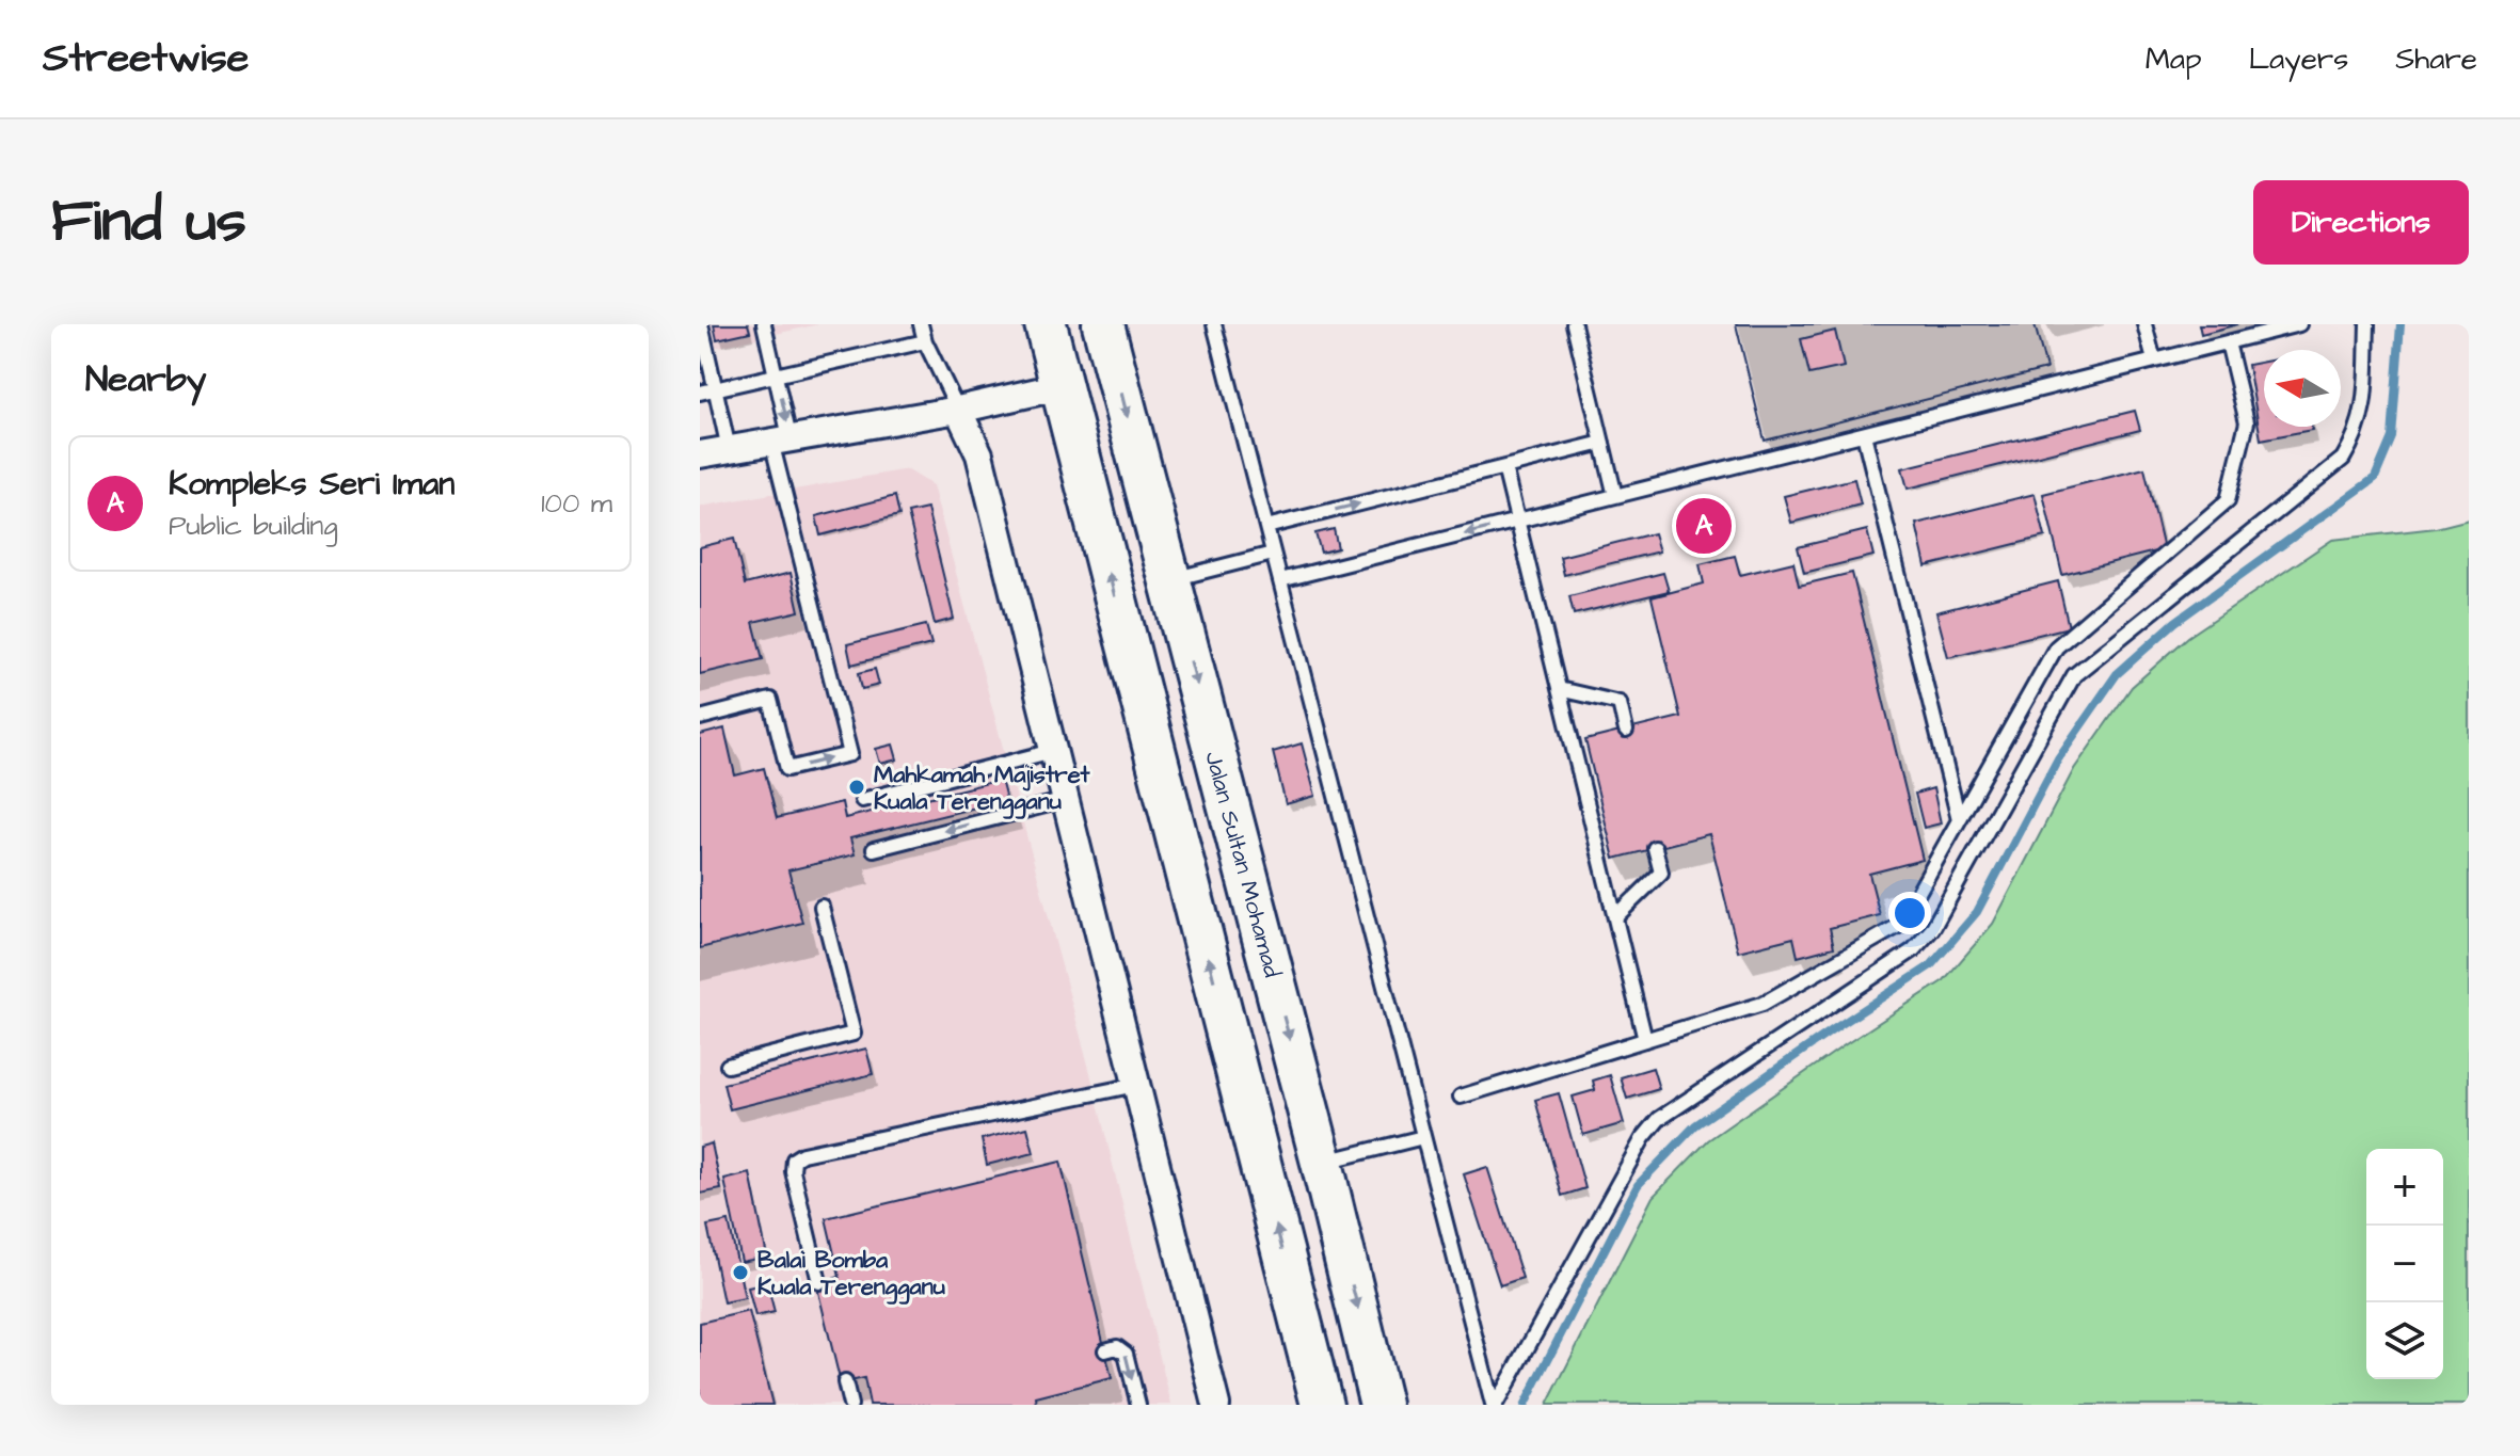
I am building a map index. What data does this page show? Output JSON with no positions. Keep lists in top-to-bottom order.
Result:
{
  "streets": {
    "highway": ["Jalan Sultan Mohamad"]
  },
  "places": ["Mahkamah Majistret Kuala Terengganu", "Balai Bomba Kuala Terengganu"],
  "north": "left",
  "page": {
    "header": "Streetwise",
    "nav": ["Map", "Layers", "Share"],
    "title": "Find us",
    "buttons": "Directions",
    "heading": "Nearby",
    "list": [
      {
        "mark": "A",
        "name": "Kompleks Seri Iman",
        "note": "Public building",
        "value": "100 m"
      }
    ],
    "pins": "A",
    "map_buttons": ["+", "−"]
  }
}
